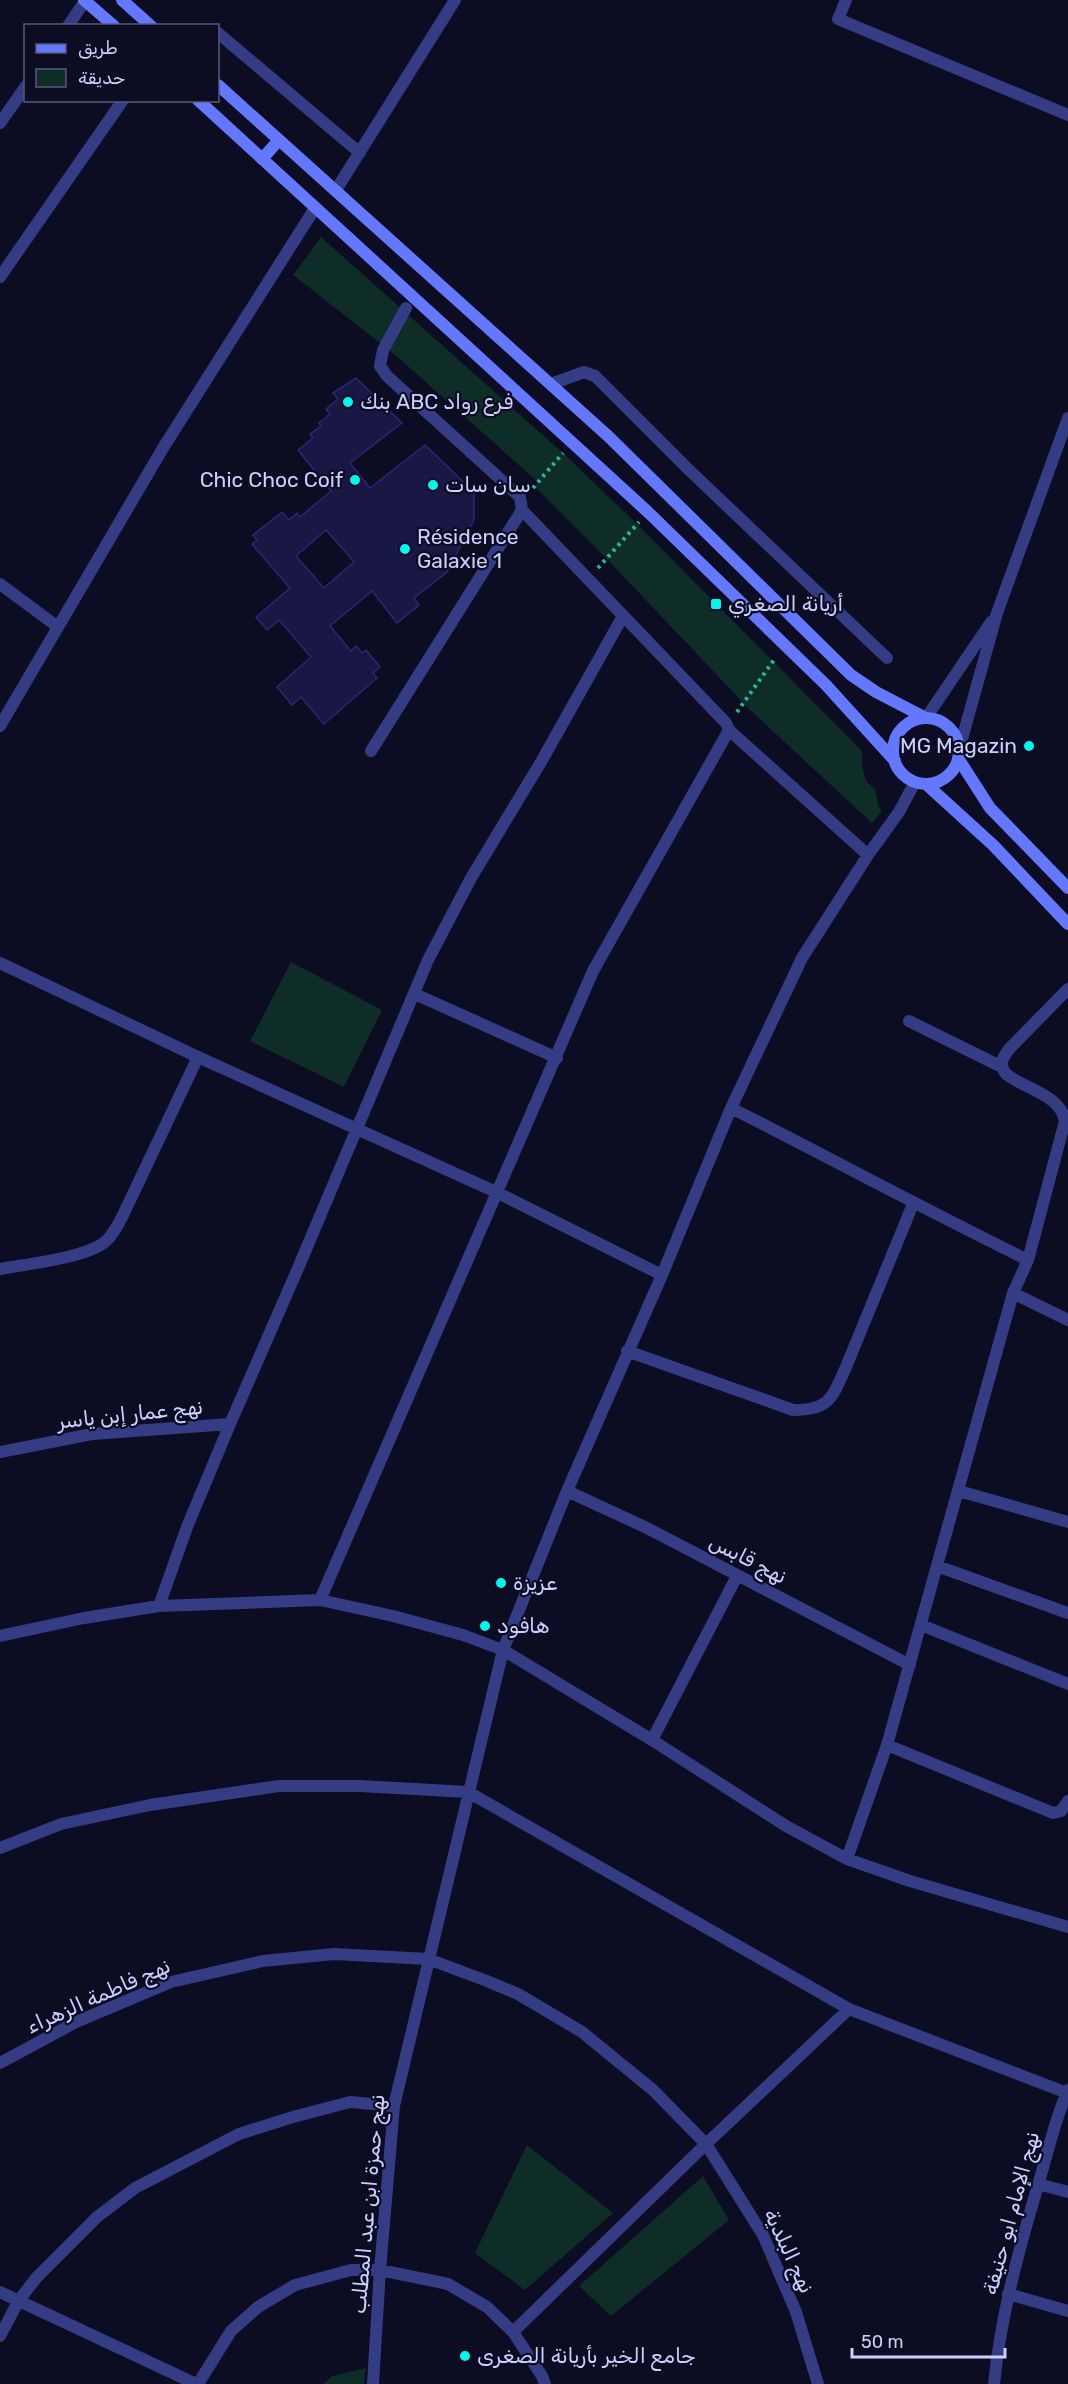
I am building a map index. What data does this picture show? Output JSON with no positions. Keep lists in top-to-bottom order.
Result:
{
  "streets": {
    "street": [
      "نهج عمار إبن ياسر",
      "نهج قابس",
      "نهج فاطمة الزهراء",
      "نهج حمزة ابن عبد المطلب",
      "نهج الإمام ابو حنيفة",
      "نهج البلدية"
    ]
  },
  "crossings": [
    ["نهج قابس", "نهج حمزة ابن عبد المطلب"],
    ["نهج فاطمة الزهراء", "نهج حمزة ابن عبد المطلب"],
    ["نهج فاطمة الزهراء", "نهج البلدية"]
  ],
  "places": {
    "other": [
      "بنك ABC فرع رواد",
      "Chic Choc Coif",
      "سان سات",
      "Résidence Galaxie 1",
      "MG Magazin",
      "عزيزة",
      "هافود",
      "جامع الخير بأريانة الصغرى"
    ],
    "transit": ["أريانة الصغري"]
  },
  "legend": ["طريق", "حديقة"],
  "scale_bar": "50 m"
}
